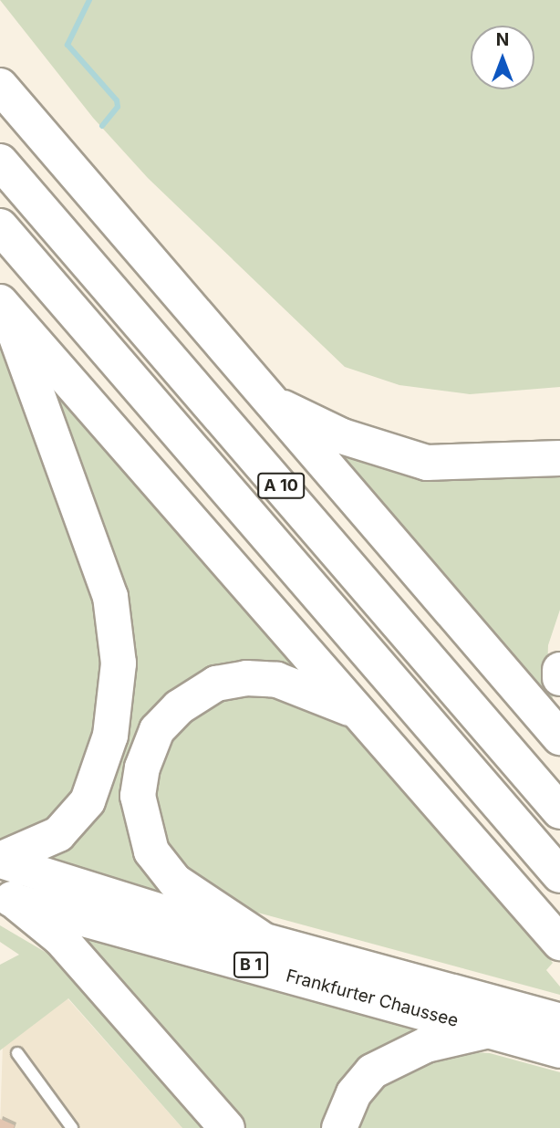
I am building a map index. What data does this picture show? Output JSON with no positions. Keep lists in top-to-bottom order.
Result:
{
  "streets": {
    "highway": ["A 10"],
    "main road": ["B 1", "Frankfurter Chaussee"]
  },
  "north": "top"
}
